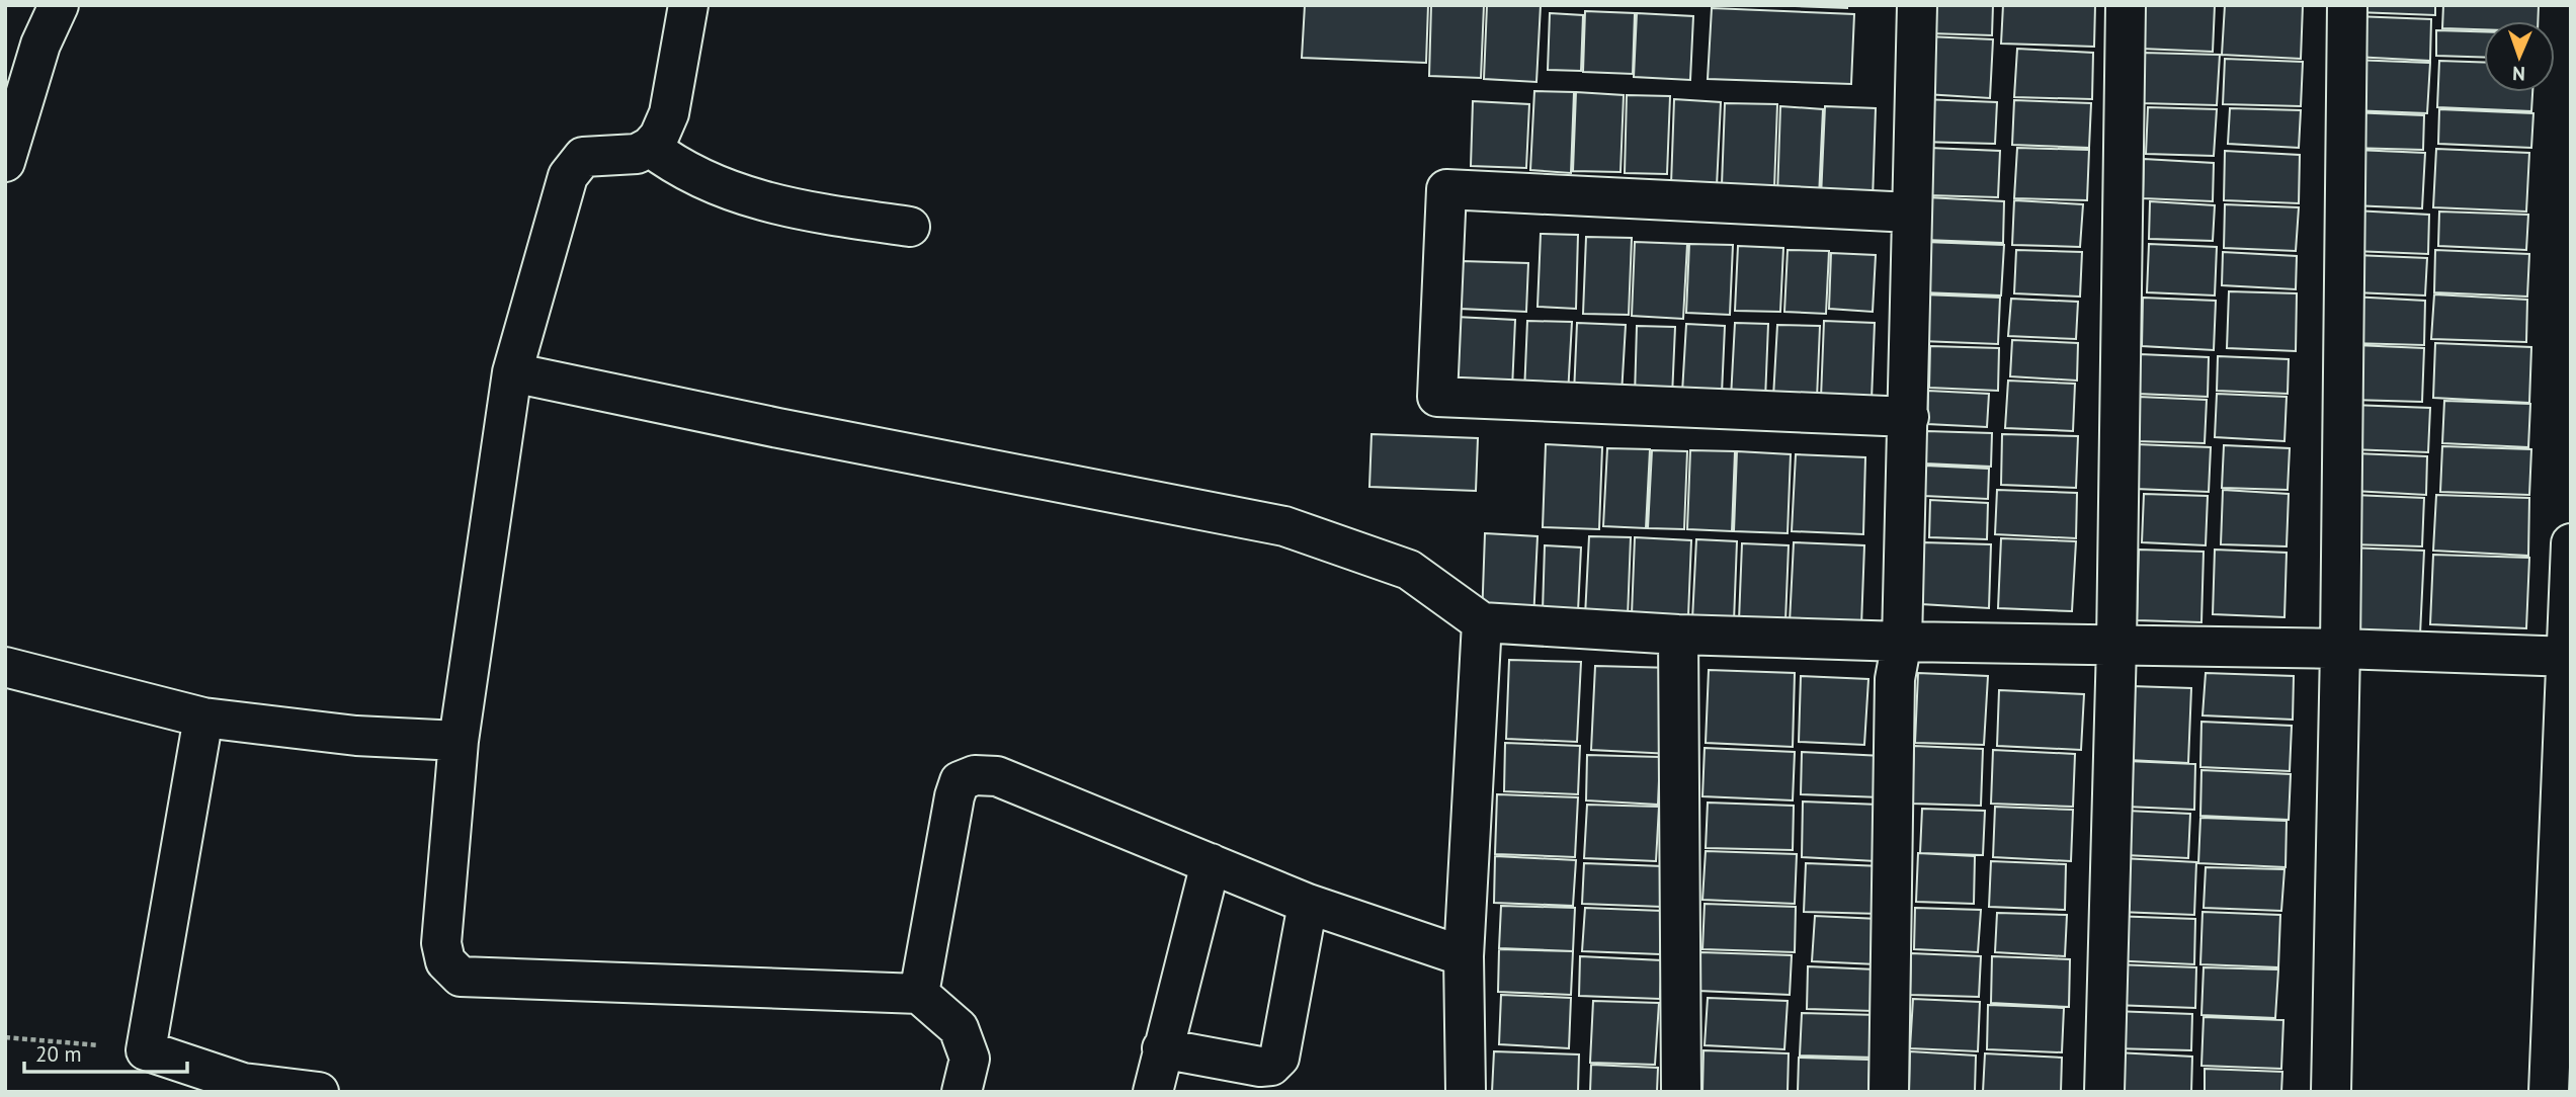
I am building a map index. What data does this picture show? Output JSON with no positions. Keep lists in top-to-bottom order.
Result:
{
  "scale_bar": "20 m",
  "north": "bottom"
}
